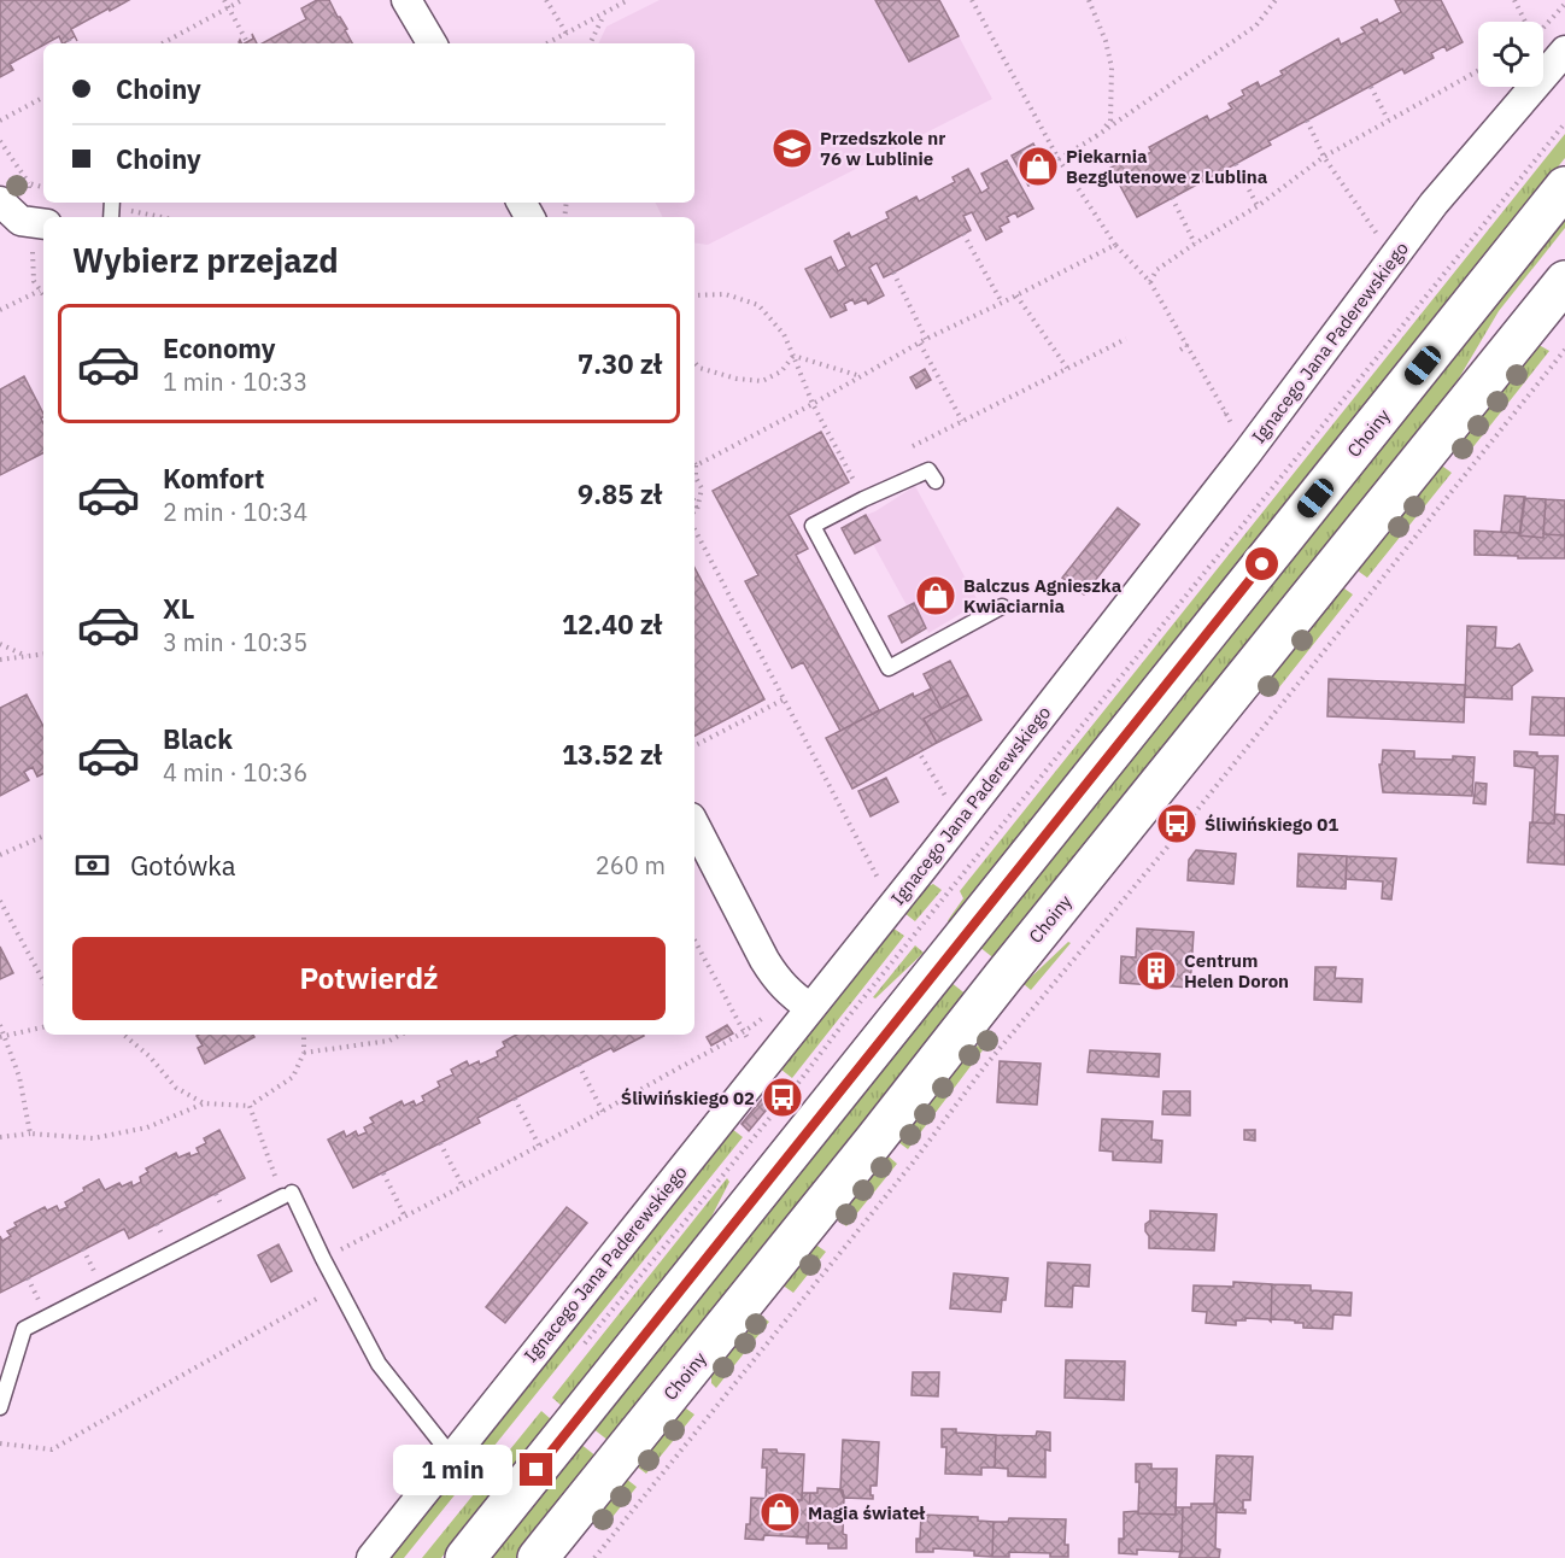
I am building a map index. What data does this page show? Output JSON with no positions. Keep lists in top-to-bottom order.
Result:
{
  "streets": {
    "street": ["Ignacego Jana Paderewskiego", "Choiny"]
  },
  "places": {
    "school or university": ["Przedszkole nr 76 w Lublinie"],
    "shop": ["Piekarnia Bezglutenowe z Lublina", "Balczus Agnieszka Kwiaciarnia", "Magia świateł"],
    "bus stop": ["Śliwińskiego 01", "Śliwińskiego 02"],
    "building": ["Centrum Helen Doron"]
  },
  "page": {
    "banner": ["Choiny", "Choiny"],
    "heading": "Wybierz przejazd",
    "list": [
      {
        "name": "Economy",
        "note": "1 min · 10:33",
        "value": "7.30 zł"
      },
      {
        "name": "Komfort",
        "note": "2 min · 10:34",
        "value": "9.85 zł"
      },
      {
        "name": "XL",
        "note": "3 min · 10:35",
        "value": "12.40 zł"
      },
      {
        "name": "Black",
        "note": "4 min · 10:36",
        "value": "13.52 zł"
      }
    ],
    "pay": ["Gotówka", "260 m"],
    "buttons": "Potwierdź",
    "bubble": "1 min"
  }
}
